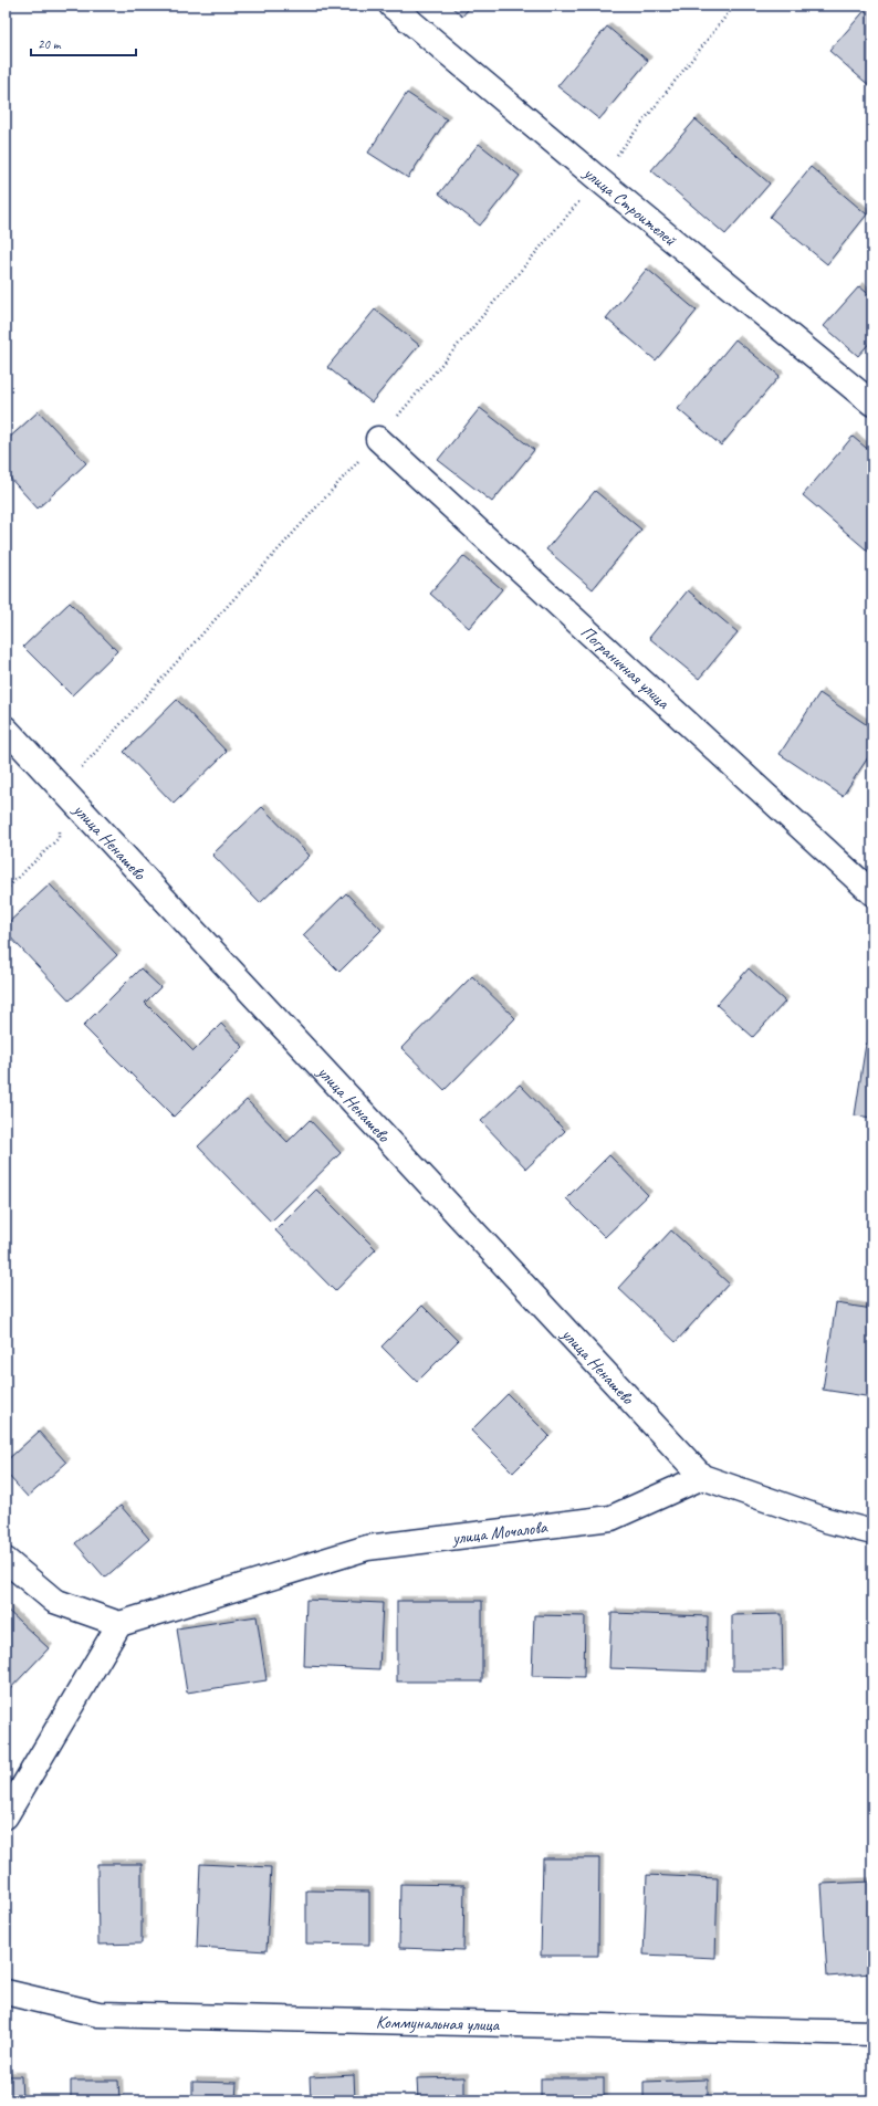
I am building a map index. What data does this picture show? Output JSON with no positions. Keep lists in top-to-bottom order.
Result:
{
  "streets": {
    "street": [
      "улица Строителей",
      "Пограничная улица",
      "улица Ненашево",
      "улица Мочалова",
      "Коммунальная улица"
    ]
  },
  "crossings": [
    ["улица Ненашево", "улица Мочалова"]
  ],
  "scale_bar": "20 m"
}
